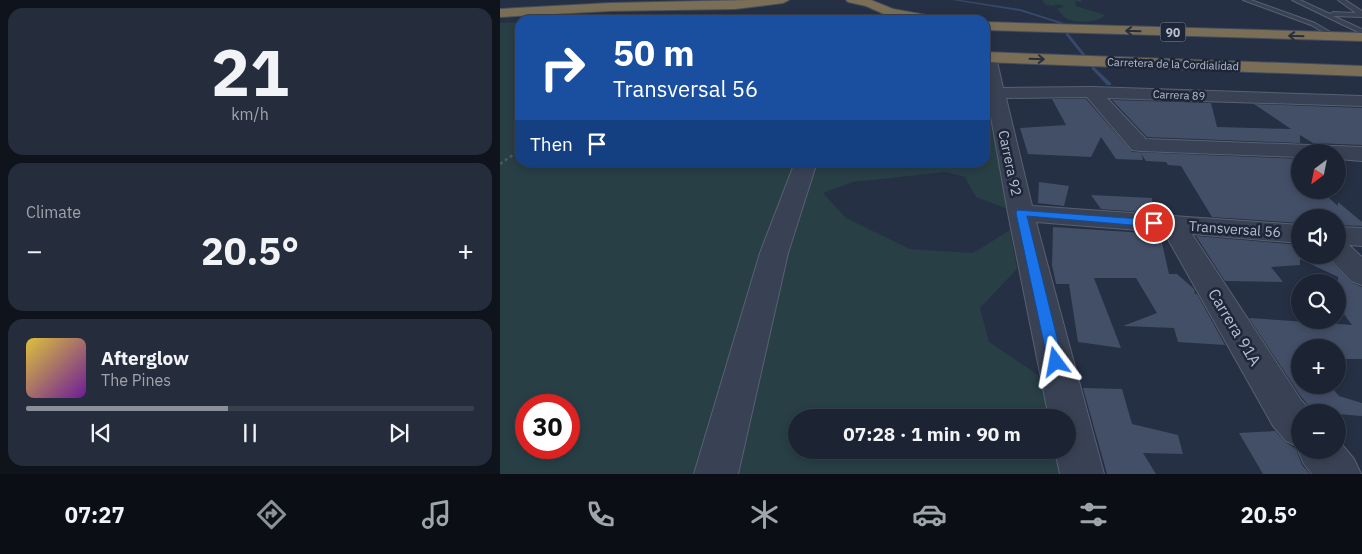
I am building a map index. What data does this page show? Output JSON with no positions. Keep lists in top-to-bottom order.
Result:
{
  "streets": {
    "highway": ["90", "Carretera de la Cordialidad"],
    "street": [
      "Carrera 89",
      "Carrera 92",
      "Transversal 56",
      "Carrera 91A"
    ]
  },
  "crossings": [
    ["Carrera 89", "Carrera 92"],
    ["Carrera 92", "Transversal 56"],
    ["Transversal 56", "Carrera 91A"]
  ],
  "north": "bottom left",
  "page": {
    "tile": [
      ["21", "km/h"],
      "Climate"
    ],
    "turn": ["50 m", "Transversal 56"],
    "then": "Then",
    "map_buttons": ["+", "−"],
    "heat": ["−", "20.5°", "+"],
    "song": ["Afterglow", "The Pines"],
    "limit": "30",
    "trip": "07:28 · 1 min · 90 m",
    "tabs": ["07:27", "20.5°"]
  }
}
